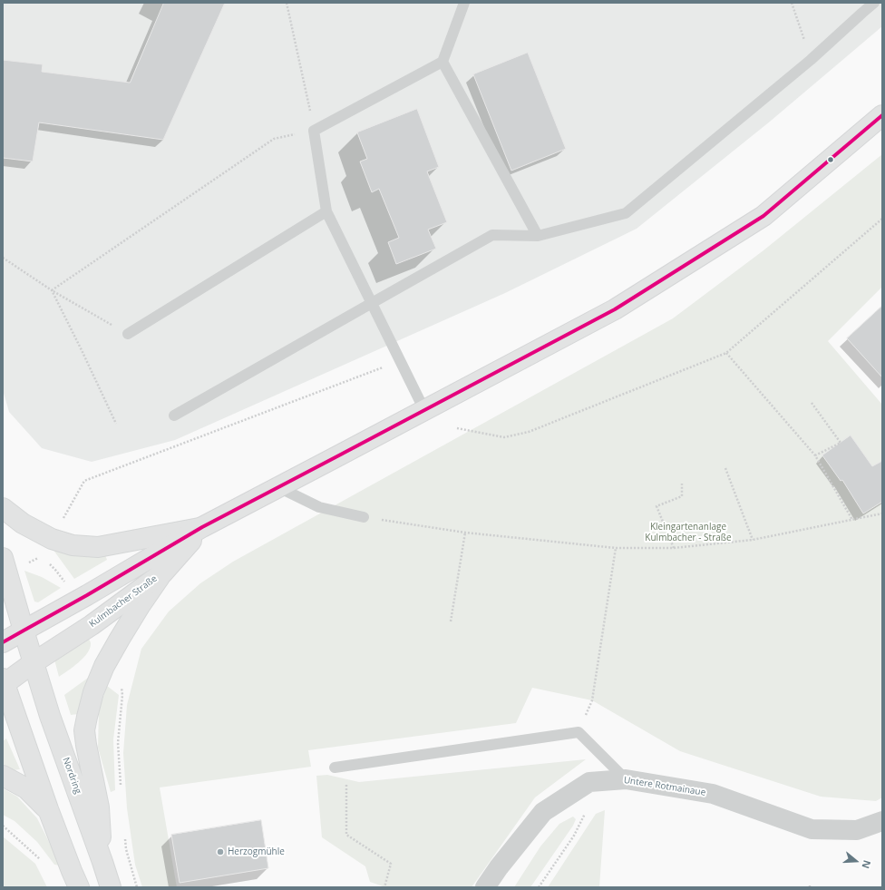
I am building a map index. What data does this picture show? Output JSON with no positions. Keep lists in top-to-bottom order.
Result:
{
  "streets": {
    "main road": ["Kulmbacher Straße", "Nordring"],
    "street": ["Untere Rotmainaue"]
  },
  "crossings": [
    ["Kulmbacher Straße", "Nordring"]
  ],
  "parks": ["Kleingartenanlage Kulmbacher - Straße"],
  "places": ["Herzogmühle"],
  "north": "right"
}
